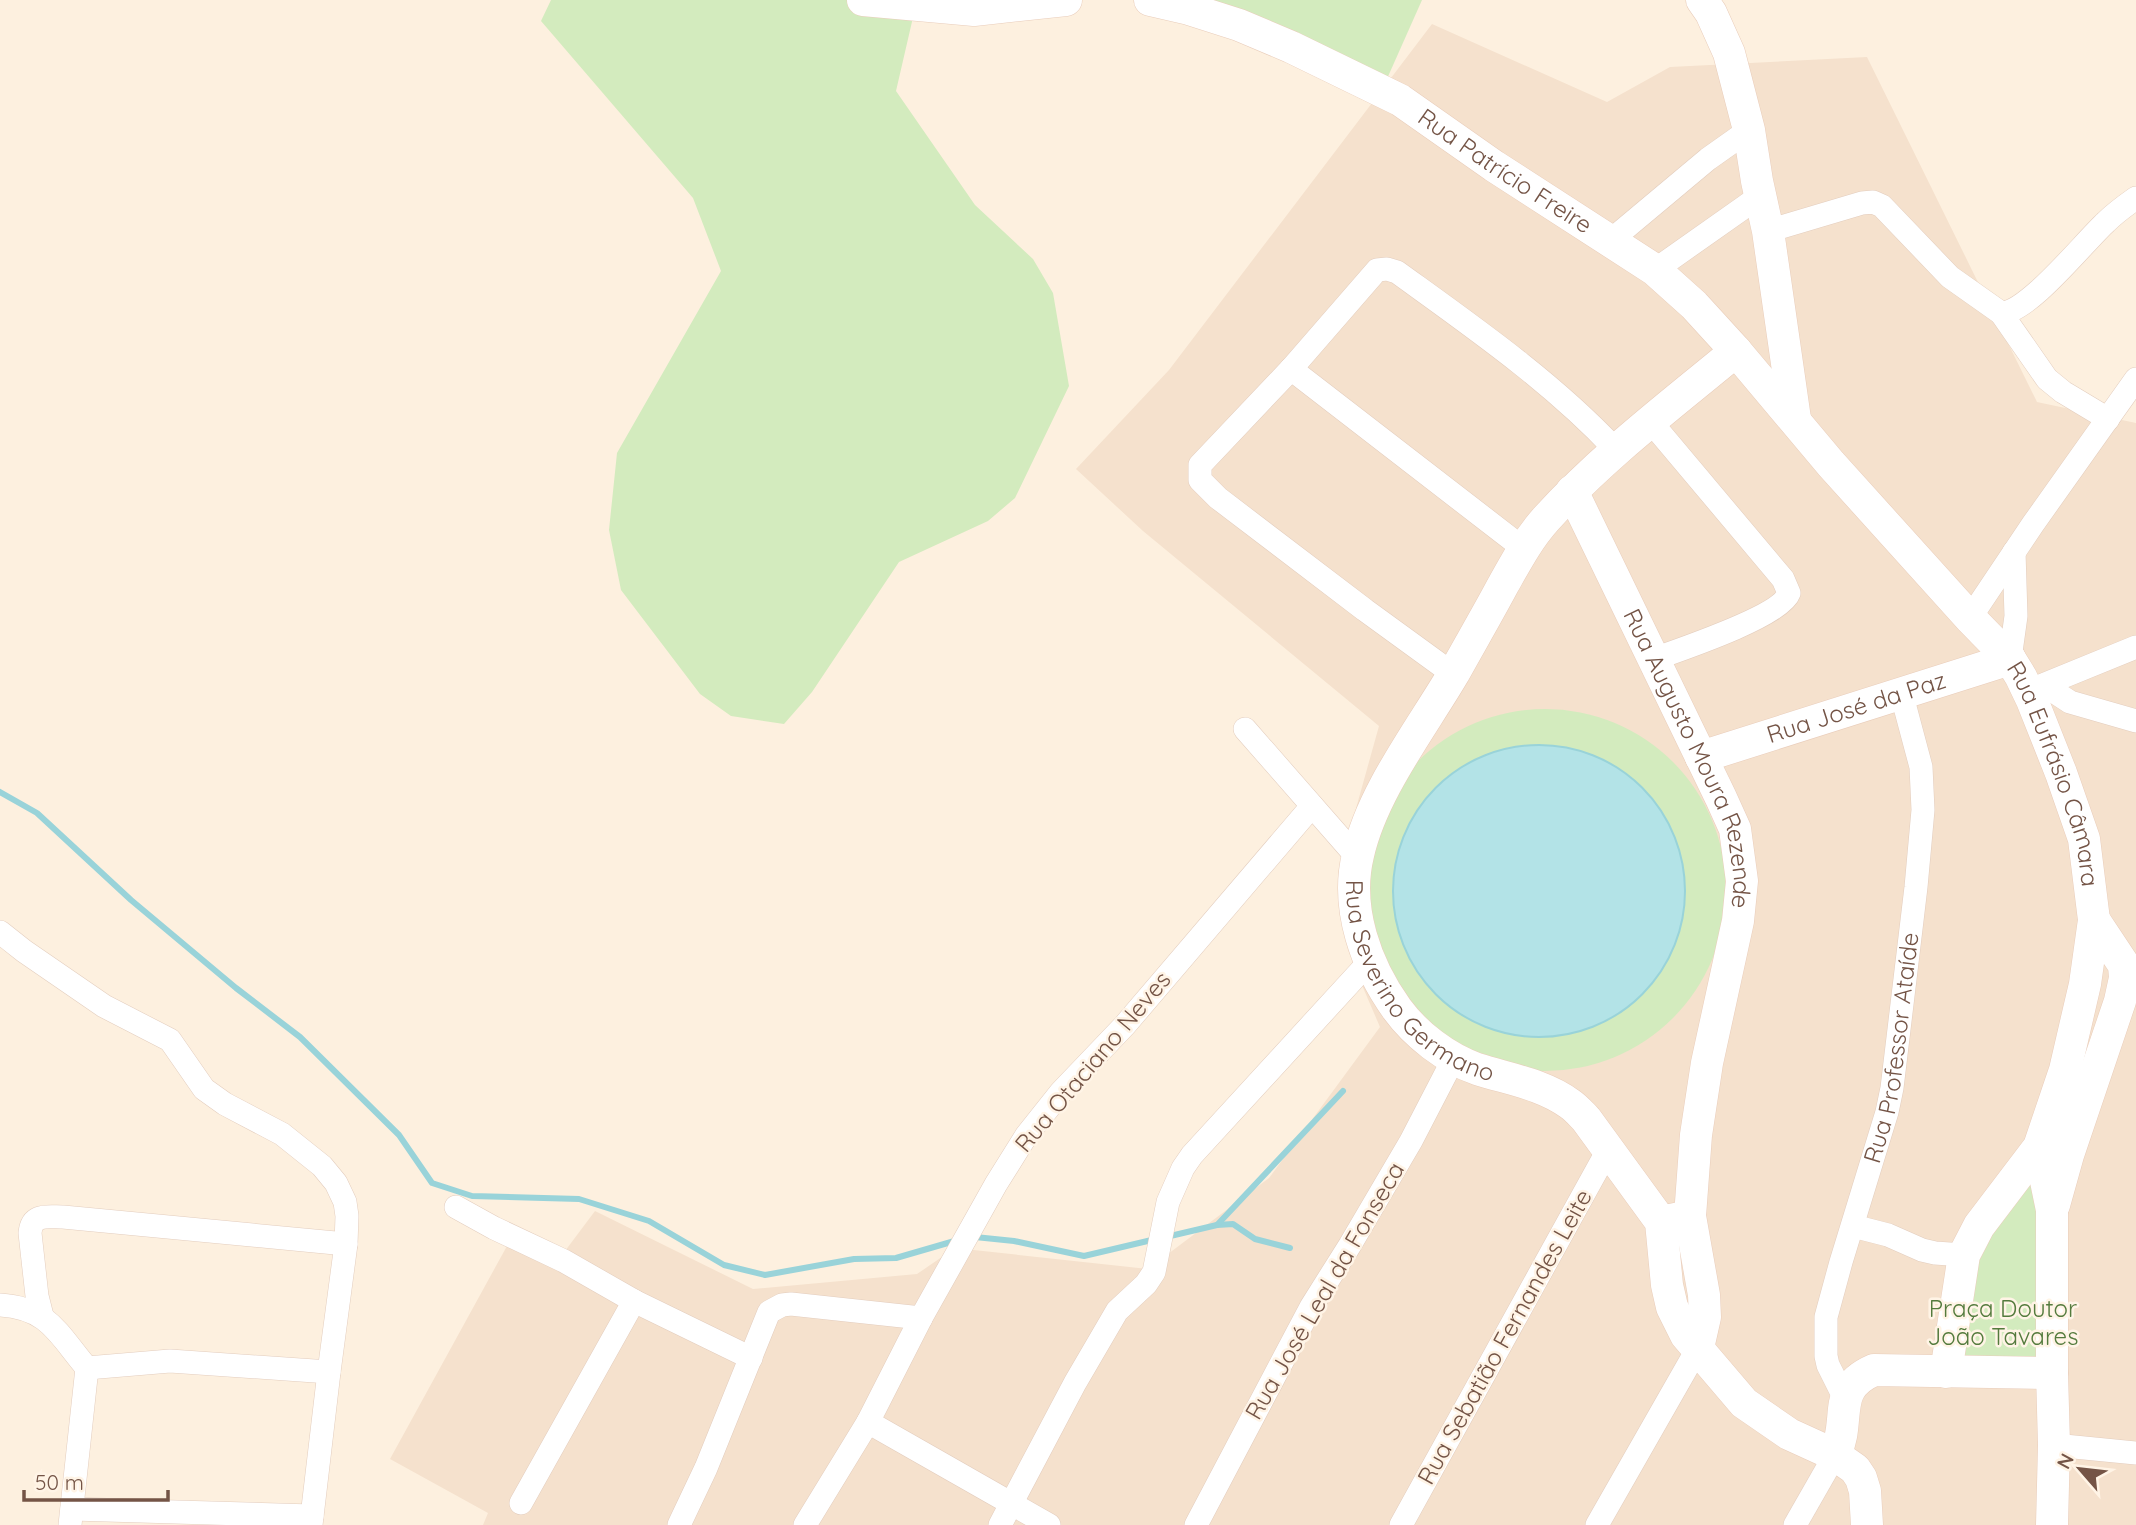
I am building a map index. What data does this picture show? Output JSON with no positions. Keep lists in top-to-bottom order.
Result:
{
  "streets": {
    "street": [
      "Rua Patrício Freire",
      "Rua José da Paz",
      "Rua Augusto Moura Rezende",
      "Rua Eufrásio Câmara",
      "Rua Severino Germano",
      "Rua Professor Ataíde",
      "Rua Otaciano Neves",
      "Rua José Leal da Fonseca",
      "Rua Sebatião Fernandes Leite"
    ]
  },
  "crossings": [
    ["Rua Patrício Freire", "Rua Eufrásio Câmara"],
    ["Rua Patrício Freire", "Rua Severino Germano"],
    ["Rua José da Paz", "Rua Augusto Moura Rezende"],
    ["Rua José da Paz", "Rua Eufrásio Câmara"],
    ["Rua José da Paz", "Rua Professor Ataíde"],
    ["Rua Augusto Moura Rezende", "Rua Severino Germano"],
    ["Rua Severino Germano", "Rua José Leal da Fonseca"],
    ["Rua Severino Germano", "Rua Sebatião Fernandes Leite"]
  ],
  "parks": ["Praça Doutor João Tavares"],
  "scale_bar": "50 m",
  "north": "top left"
}
